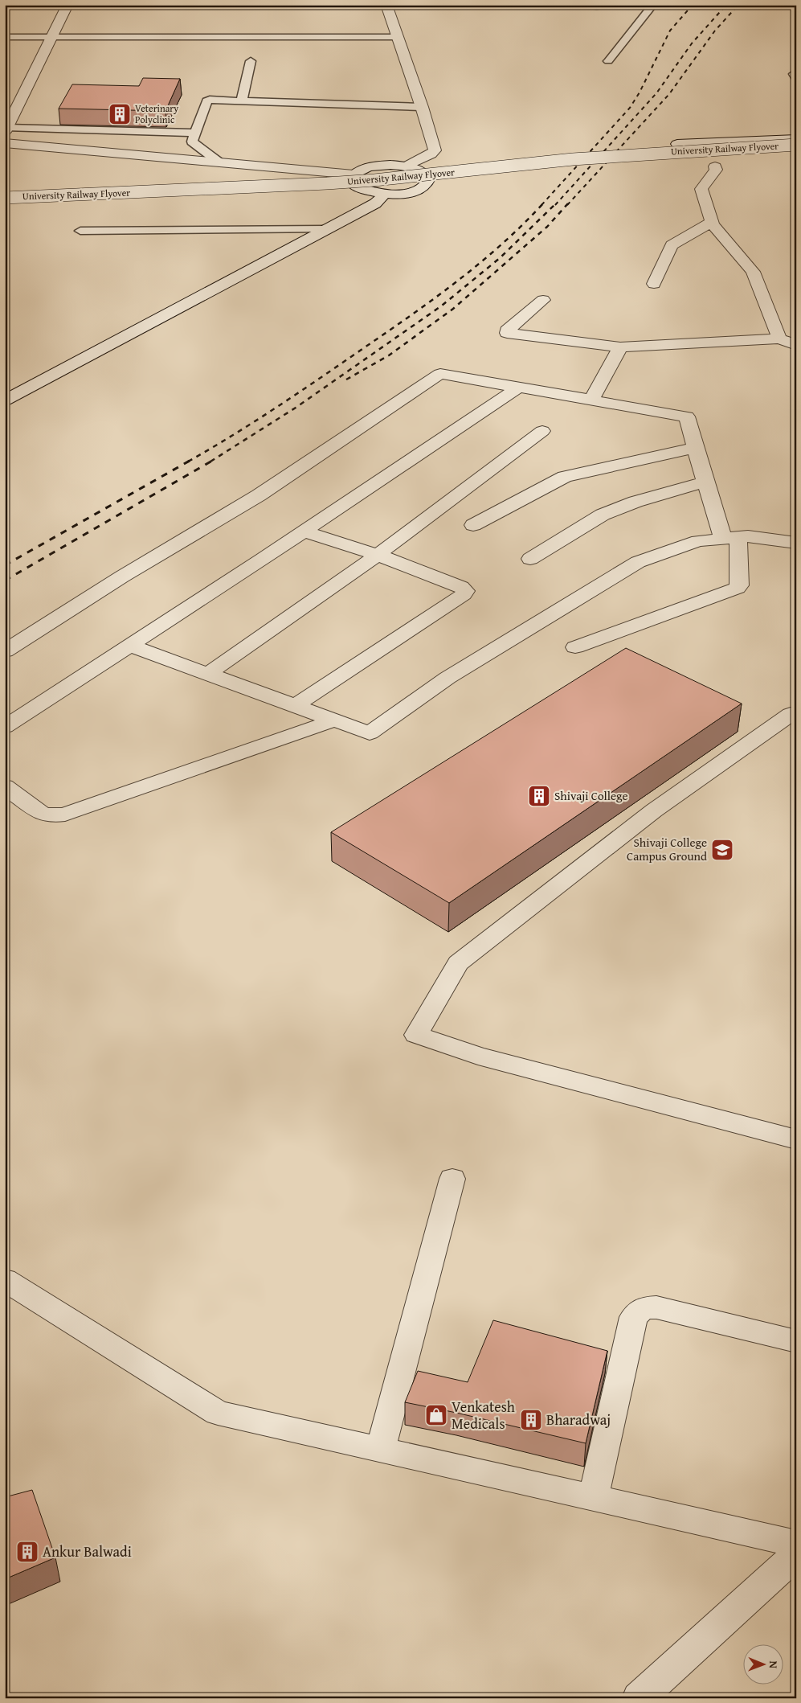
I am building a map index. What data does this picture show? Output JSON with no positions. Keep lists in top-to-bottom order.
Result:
{
  "streets": {
    "street": ["University Railway Flyover"]
  },
  "places": {
    "building": [
      "Veterinary Polyclinic",
      "Shivaji College",
      "Bharadwaj",
      "Ankur Balwadi"
    ],
    "school or university": ["Shivaji College Campus Ground"],
    "shop": ["Venkatesh Medicals"]
  },
  "north": "right"
}
